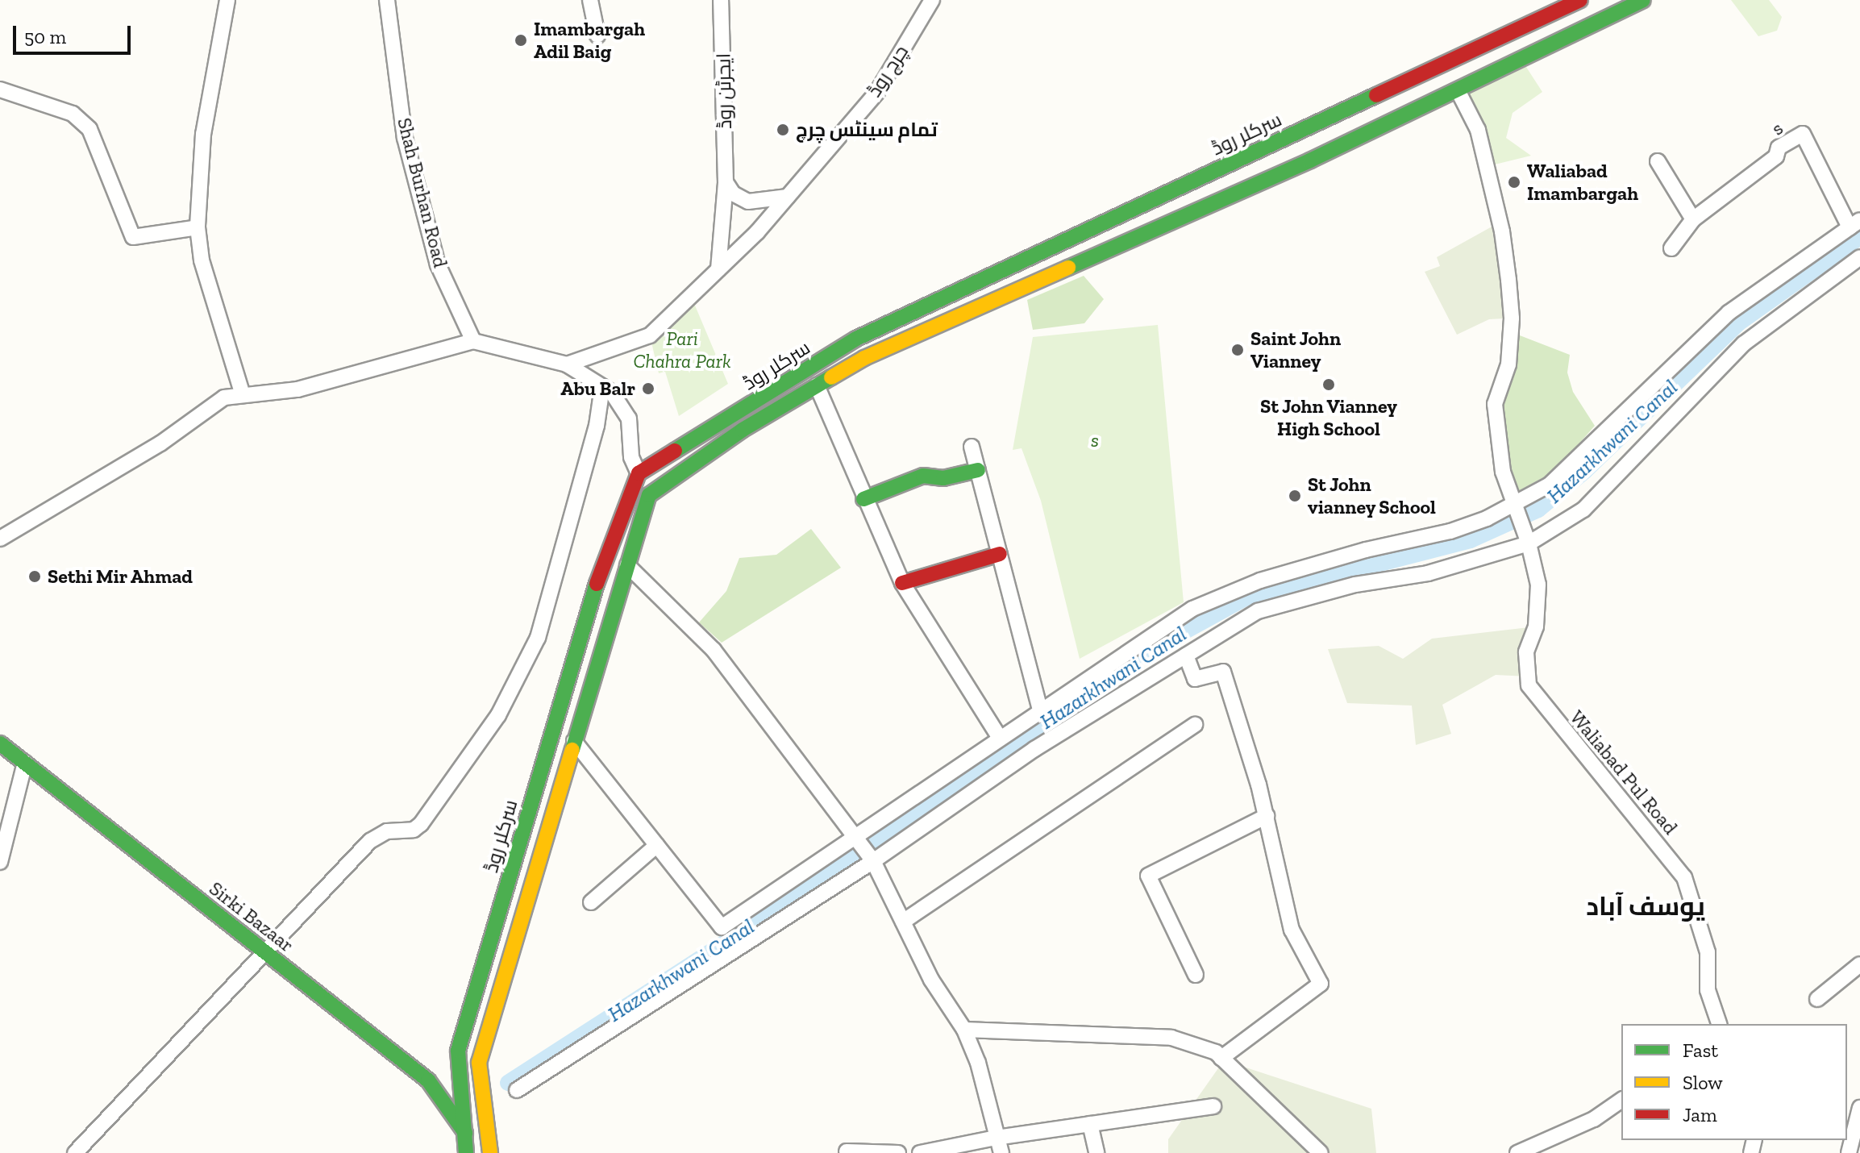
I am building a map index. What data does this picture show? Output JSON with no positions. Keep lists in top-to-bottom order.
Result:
{
  "streets": {
    "main road": ["سرکلر روڈ", "Sirki Bazaar"],
    "street": [
      "چرچ روڈ",
      "ایجرٹن روڈ",
      "s",
      "Shah Burhan Road",
      "Waliabad Pul Road"
    ]
  },
  "crossings": [
    ["سرکلر روڈ", "Sirki Bazaar"]
  ],
  "districts": ["یوسف آباد"],
  "water": ["Hazarkhwani Canal"],
  "parks": ["Pari Chahra Park", "s"],
  "places": [
    "Imambargah Adil Baig",
    "تمام سینٹس چرچ",
    "Waliabad Imambargah",
    "Saint John Vianney",
    "St John Vianney High School",
    "Abu Balr",
    "St John vianney School",
    "Sethi Mir Ahmad"
  ],
  "legend": ["Fast", "Slow", "Jam"],
  "scale_bar": "50 m"
}
